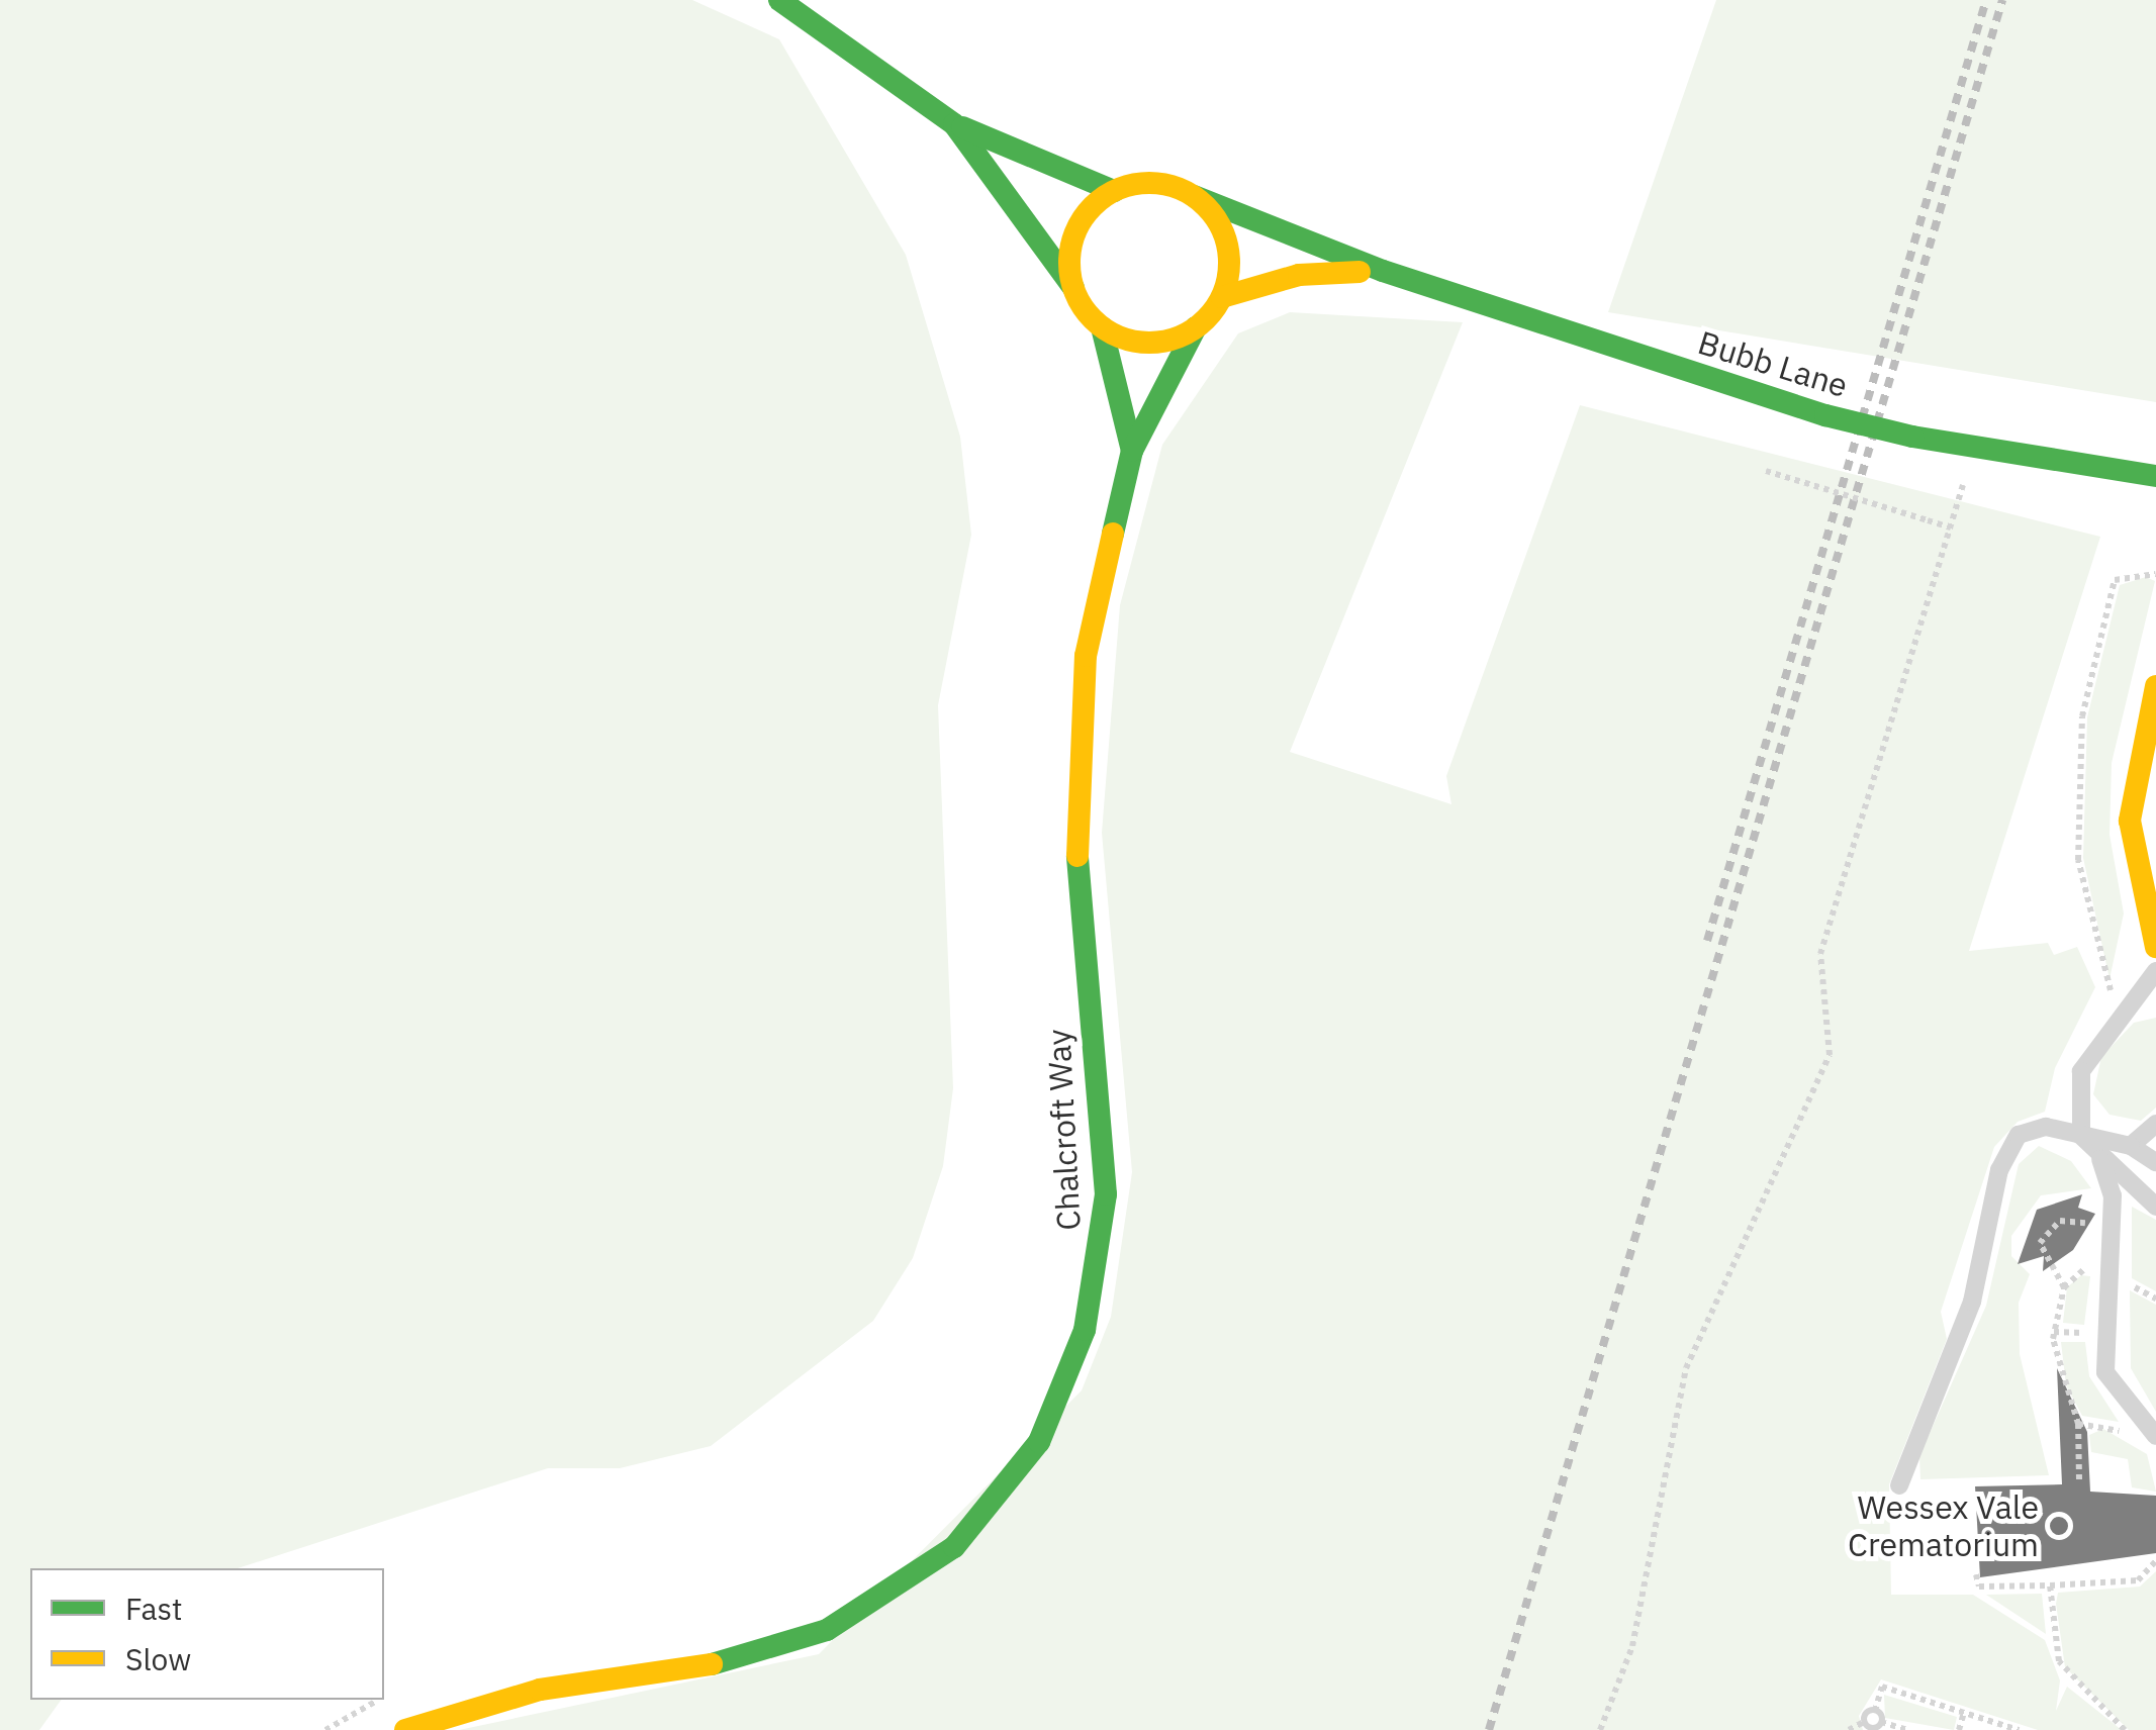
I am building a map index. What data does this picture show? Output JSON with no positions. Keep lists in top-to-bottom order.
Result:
{
  "streets": {
    "main road": ["Bubb Lane", "Chalcroft Way"]
  },
  "crossings": [
    ["Bubb Lane", "Chalcroft Way"]
  ],
  "places": ["Wessex Vale Crematorium"],
  "legend": ["Fast", "Slow"]
}
